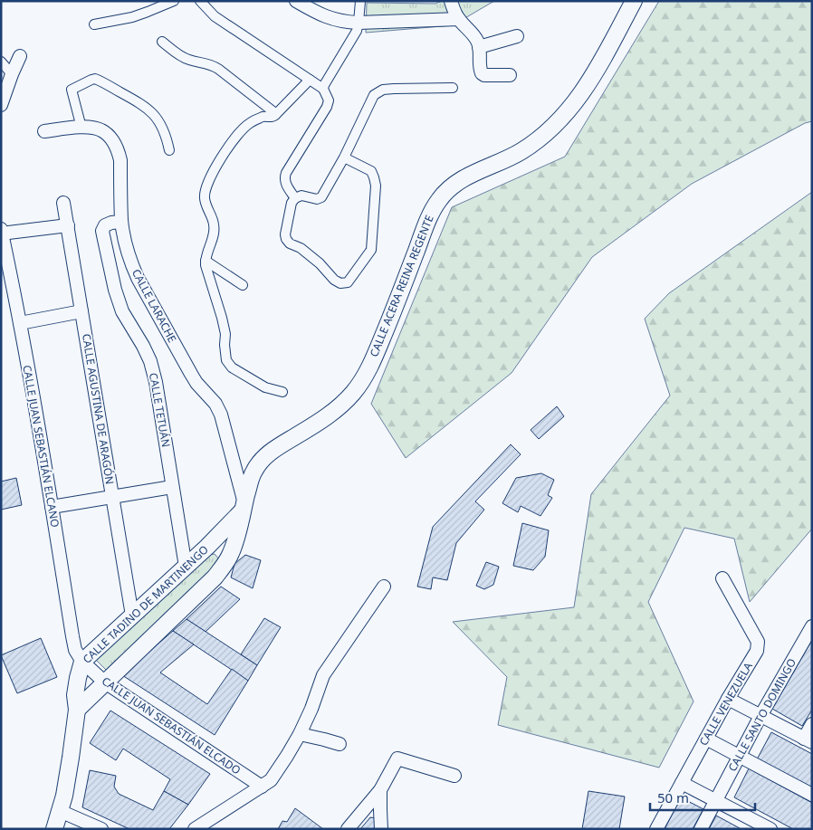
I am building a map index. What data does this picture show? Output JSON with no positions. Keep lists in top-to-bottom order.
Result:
{
  "streets": {
    "street": [
      "CALLE ACERA REINA REGENTE",
      "CALLE LARACHE",
      "CALLE AGUSTINA DE ARAGÓN",
      "CALLE TETUÁN",
      "CALLE JUAN SEBASTIÁN ELCANO",
      "CALLE TADINO DE MARTINENGO",
      "CALLE VENEZUELA",
      "CALLE SANTO DOMINGO",
      "CALLE JUAN SEBASTIÁN ELCADO"
    ]
  },
  "crossings": [
    ["CALLE ACERA REINA REGENTE", "CALLE TADINO DE MARTINENGO"],
    ["CALLE LARACHE", "CALLE TETUÁN"],
    ["CALLE LARACHE", "CALLE TADINO DE MARTINENGO"],
    ["CALLE AGUSTINA DE ARAGÓN", "CALLE TADINO DE MARTINENGO"],
    ["CALLE TETUÁN", "CALLE TADINO DE MARTINENGO"],
    ["CALLE JUAN SEBASTIÁN ELCANO", "CALLE TADINO DE MARTINENGO"],
    ["CALLE JUAN SEBASTIÁN ELCANO", "CALLE JUAN SEBASTIÁN ELCADO"],
    ["CALLE TADINO DE MARTINENGO", "CALLE JUAN SEBASTIÁN ELCADO"]
  ],
  "scale_bar": "50 m"
}
